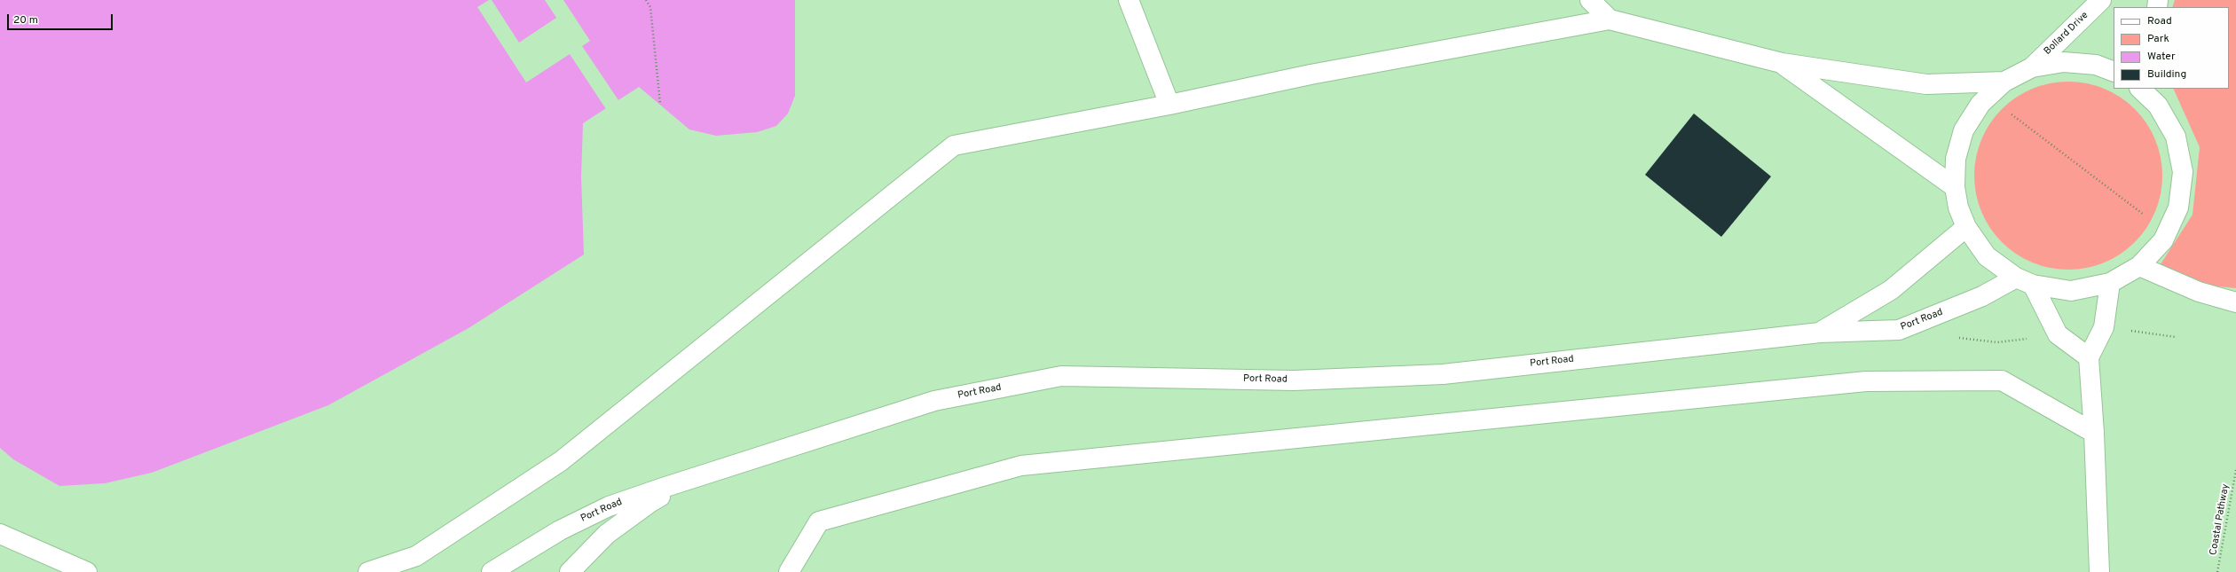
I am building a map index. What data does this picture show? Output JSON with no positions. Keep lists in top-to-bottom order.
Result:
{
  "streets": {
    "lane": ["Bollard Drive", "Port Road"],
    "path": ["Coastal Pathway"]
  },
  "legend": [
    "Road",
    "Park",
    "Water",
    "Building"
  ],
  "scale_bar": "20 m"
}
